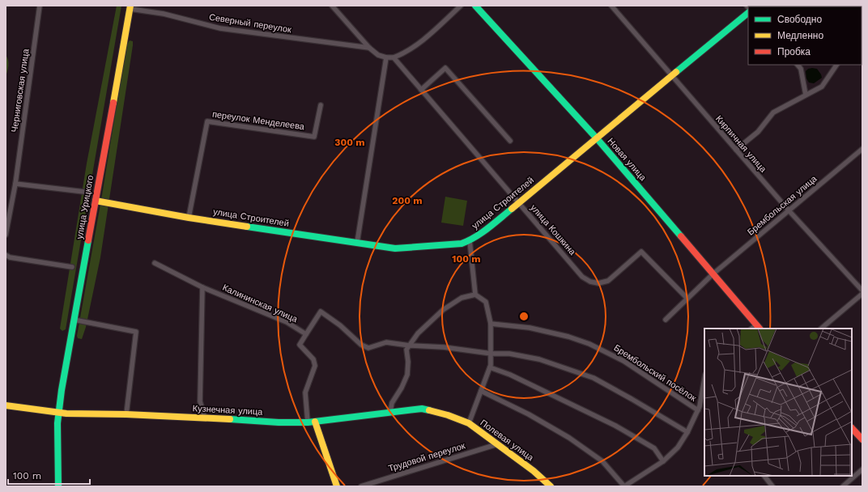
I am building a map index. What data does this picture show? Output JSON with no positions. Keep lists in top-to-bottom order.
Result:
{
  "streets": {
    "street": [
      "Северный переулок",
      "Черниговская улица",
      "переулок Менделеева",
      "Кирпичная улица",
      "Новая улица",
      "улица Строителей",
      "Брембольская улица",
      "улица Урицкого",
      "улица Кошкина",
      "Калининская улица",
      "Брембольский посёлок",
      "Кузнечная улица",
      "Полевая улица",
      "Трудовой переулок"
    ]
  },
  "crossings": [
    ["Северный переулок", "улица Урицкого"],
    ["переулок Менделеева", "улица Строителей"],
    ["Кирпичная улица", "улица Строителей"],
    ["Кирпичная улица", "Брембольская улица"],
    ["Новая улица", "улица Строителей"],
    ["Новая улица", "Брембольская улица"],
    ["улица Строителей", "улица Урицкого"],
    ["улица Строителей", "улица Кошкина"],
    ["Брембольская улица", "улица Кошкина"],
    ["улица Урицкого", "Кузнечная улица"],
    ["Кузнечная улица", "Полевая улица"],
    ["Полевая улица", "Трудовой переулок"]
  ],
  "legend": ["Свободно", "Медленно", "Пробка"],
  "scale_bar": "100 m",
  "rings": ["300 m", "200 m", "100 m"]
}
